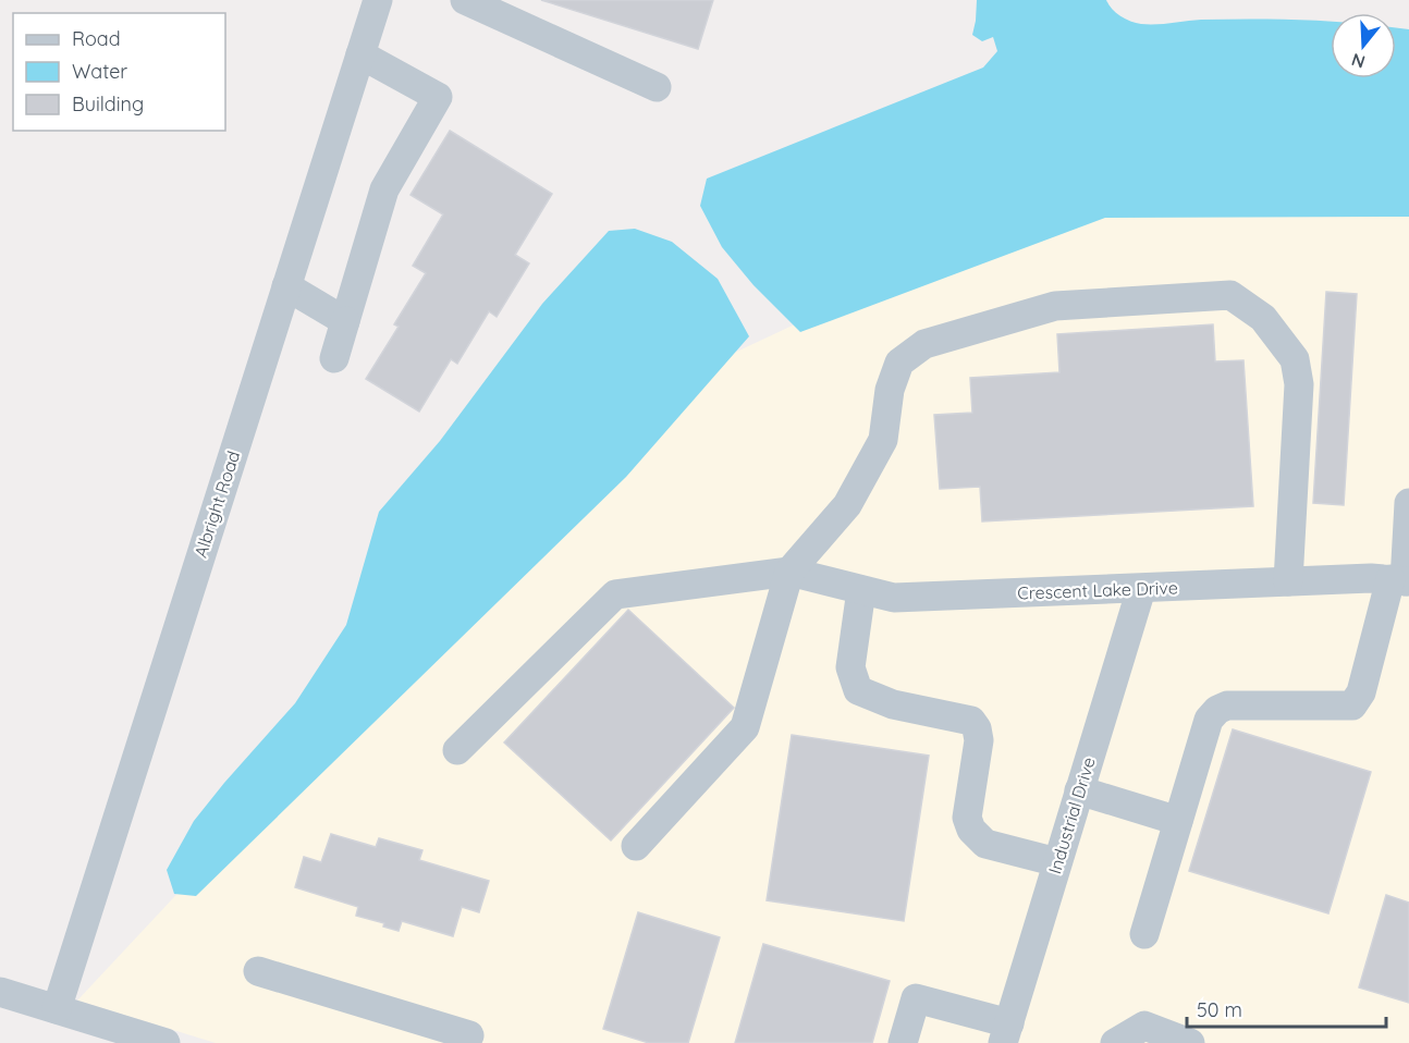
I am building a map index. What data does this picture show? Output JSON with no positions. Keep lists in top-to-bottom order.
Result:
{
  "streets": {
    "street": ["Albright Road", "Crescent Lake Drive", "Industrial Drive"]
  },
  "crossings": [
    ["Crescent Lake Drive", "Industrial Drive"]
  ],
  "legend": ["Road", "Water", "Building"],
  "scale_bar": "50 m",
  "north": "bottom"
}
